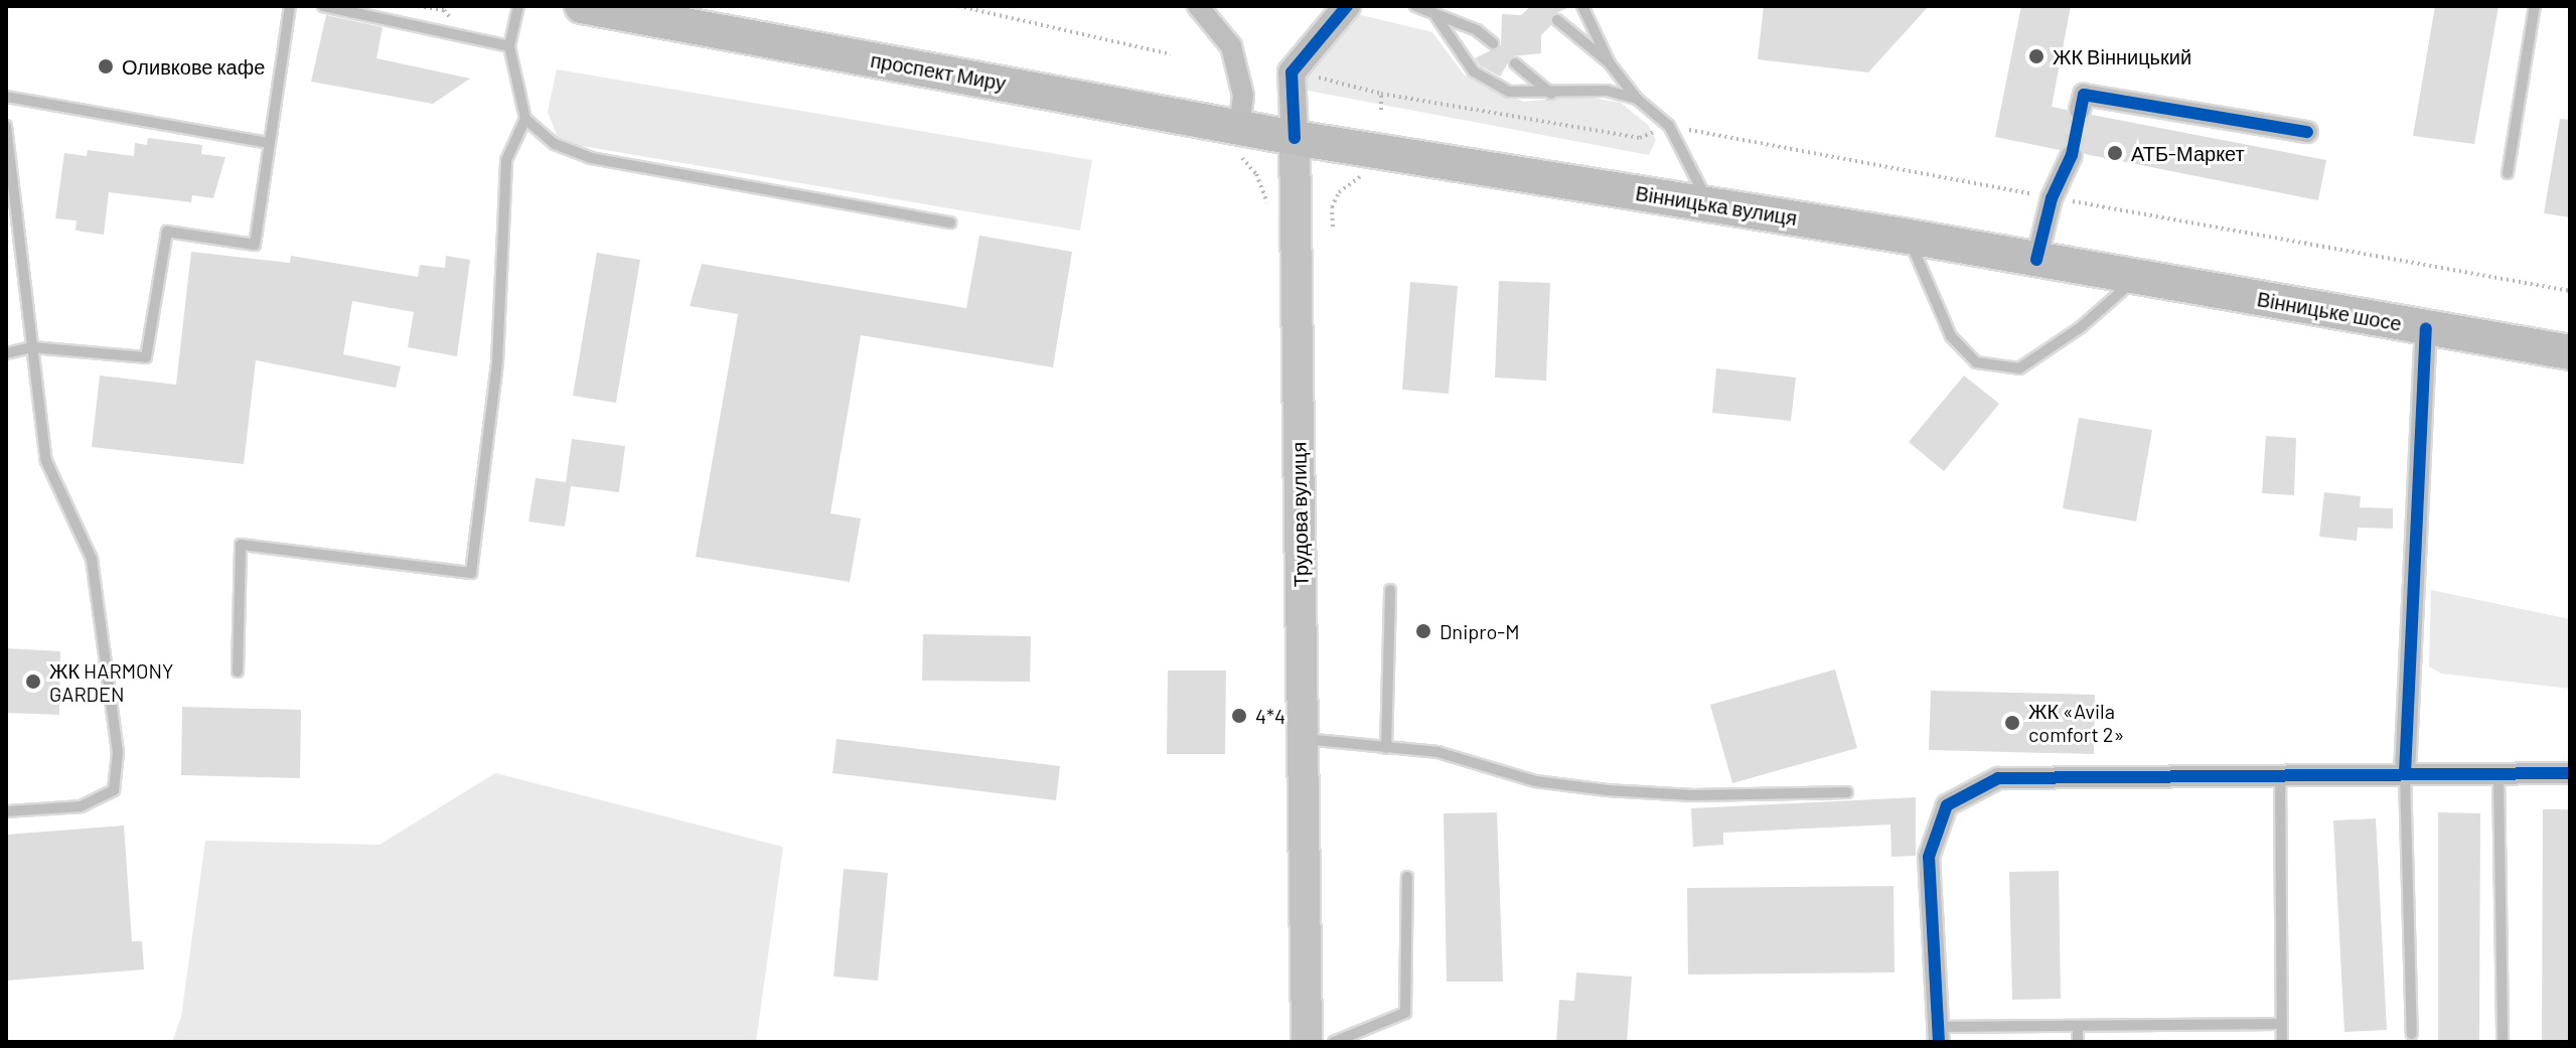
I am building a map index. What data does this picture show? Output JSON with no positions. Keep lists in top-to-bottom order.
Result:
{
  "streets": {
    "main road": [
      "проспект Миру",
      "Вінницька вулиця",
      "Вінницьке шосе",
      "Трудова вулиця"
    ]
  },
  "crossings": [
    ["проспект Миру", "Вінницька вулиця"],
    ["проспект Миру", "Трудова вулиця"],
    ["Вінницька вулиця", "Вінницьке шосе"],
    ["Вінницька вулиця", "Трудова вулиця"]
  ],
  "places": [
    "ЖК Вінницький",
    "Оливкове кафе",
    "АТБ-Маркет",
    "Dnipro-M",
    "ЖК HARMONY GARDEN",
    "4*4",
    "ЖК «Avila comfort 2»"
  ]
}
